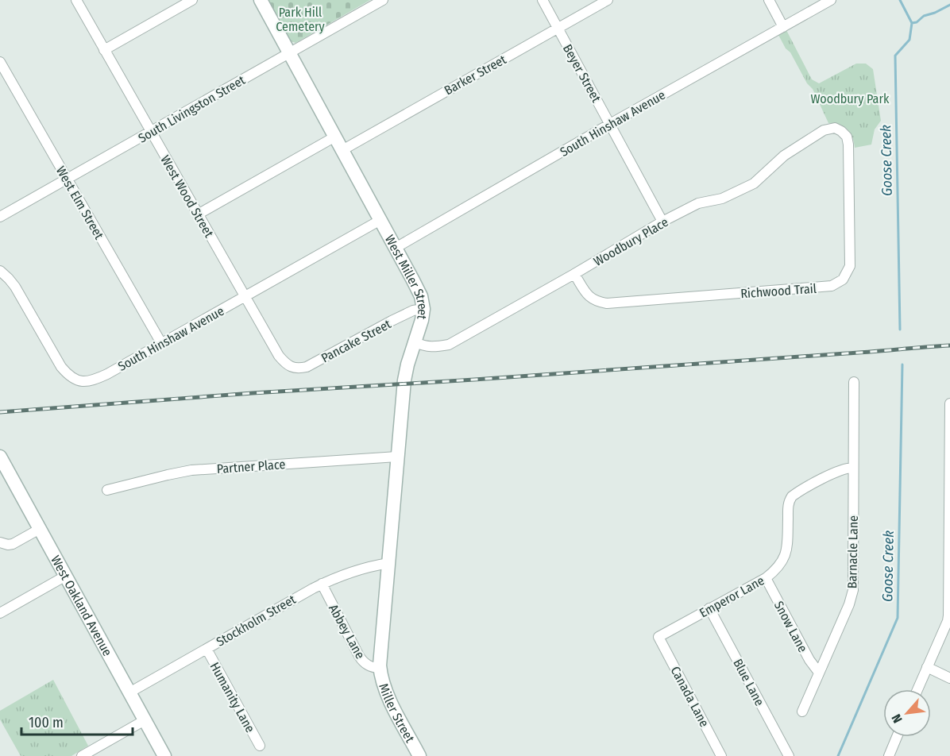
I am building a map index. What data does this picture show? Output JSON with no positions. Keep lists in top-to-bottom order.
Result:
{
  "streets": {
    "street": [
      "Beyer Street",
      "Barker Street",
      "South Livingston Street",
      "South Hinshaw Avenue",
      "West Wood Street",
      "West Elm Street",
      "Woodbury Place",
      "West Miller Street",
      "Richwood Trail",
      "Pancake Street",
      "Partner Place",
      "Barnacle Lane",
      "Emperor Lane",
      "West Oakland Avenue",
      "Stockholm Street",
      "Snow Lane",
      "Abbey Lane",
      "Blue Lane",
      "Canada Lane",
      "Humanity Lane",
      "Miller Street"
    ]
  },
  "crossings": [
    ["Beyer Street", "Barker Street"],
    ["Beyer Street", "South Hinshaw Avenue"],
    ["Beyer Street", "Woodbury Place"],
    ["Barker Street", "West Miller Street"],
    ["South Livingston Street", "West Wood Street"],
    ["South Livingston Street", "West Elm Street"],
    ["South Livingston Street", "West Miller Street"],
    ["South Hinshaw Avenue", "West Wood Street"],
    ["South Hinshaw Avenue", "West Elm Street"],
    ["South Hinshaw Avenue", "West Miller Street"],
    ["West Wood Street", "Pancake Street"],
    ["Woodbury Place", "West Miller Street"],
    ["Woodbury Place", "Richwood Trail"],
    ["West Miller Street", "Pancake Street"],
    ["West Miller Street", "Partner Place"],
    ["West Miller Street", "Stockholm Street"],
    ["West Miller Street", "Abbey Lane"],
    ["West Miller Street", "Miller Street"],
    ["Barnacle Lane", "Emperor Lane"],
    ["Barnacle Lane", "Snow Lane"],
    ["Emperor Lane", "Snow Lane"],
    ["Emperor Lane", "Blue Lane"],
    ["Emperor Lane", "Canada Lane"],
    ["West Oakland Avenue", "Stockholm Street"],
    ["Stockholm Street", "Abbey Lane"],
    ["Stockholm Street", "Humanity Lane"],
    ["Abbey Lane", "Miller Street"]
  ],
  "water": ["Goose Creek"],
  "parks": ["Park Hill Cemetery", "Woodbury Park"],
  "scale_bar": "100 m",
  "north": "bottom left"
}
